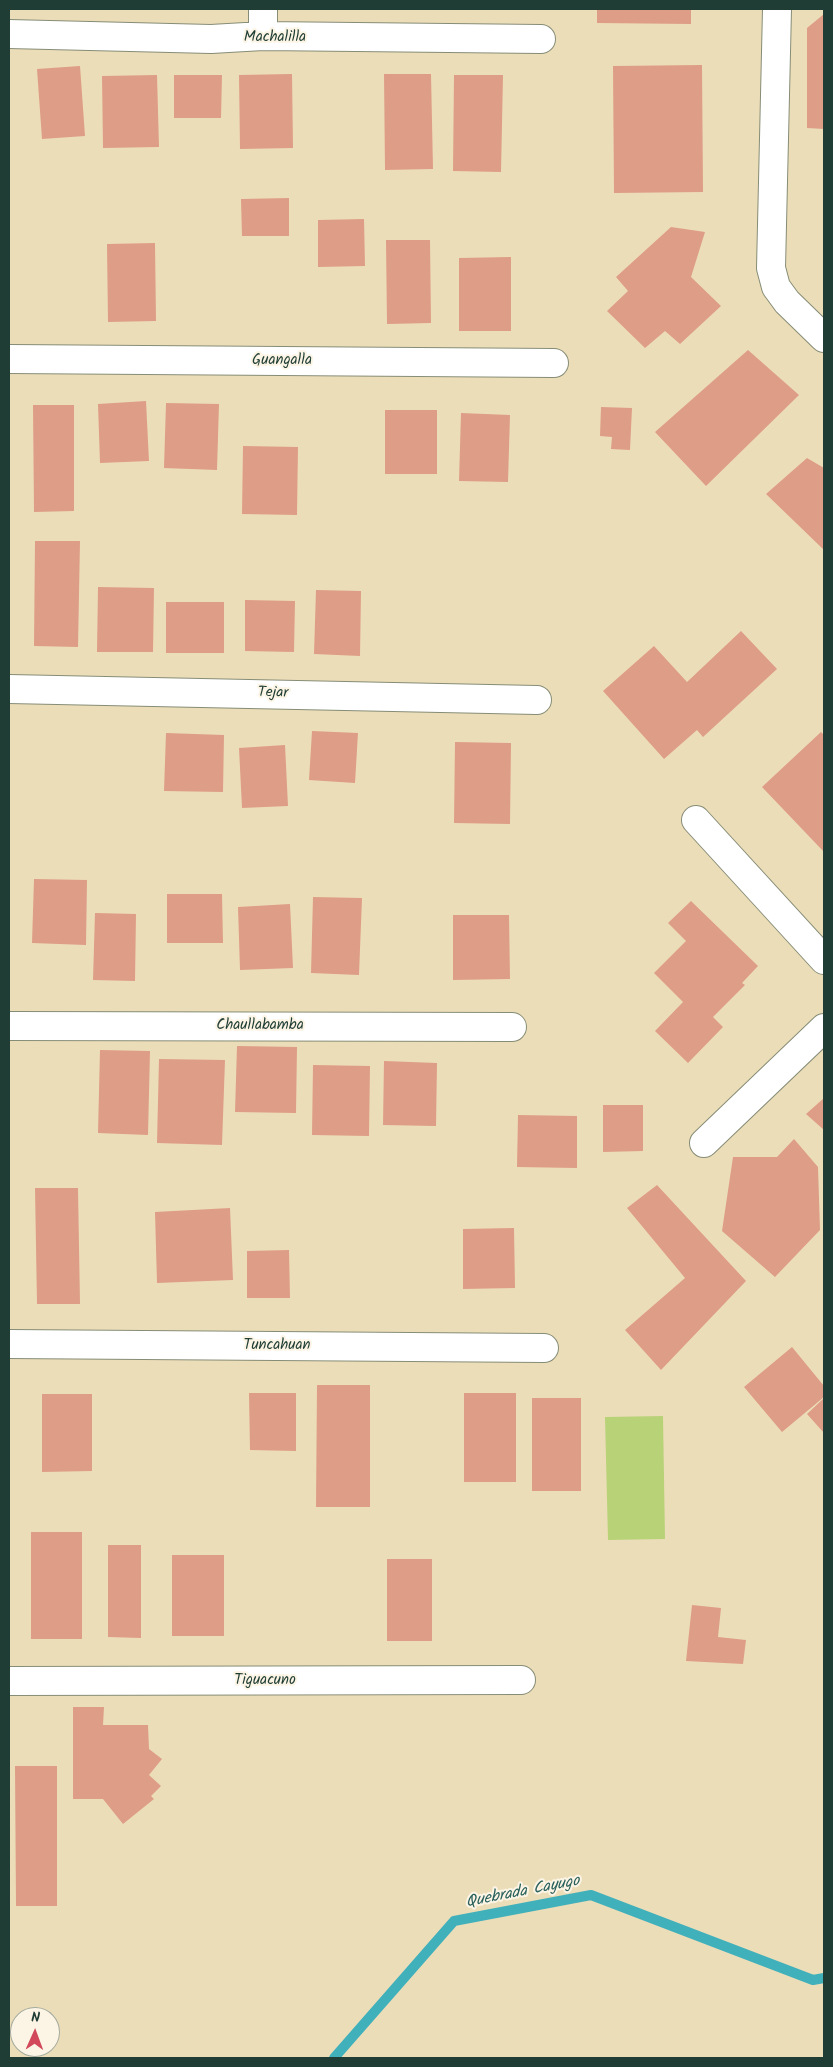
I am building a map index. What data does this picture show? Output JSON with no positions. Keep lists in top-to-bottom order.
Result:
{
  "streets": {
    "street": [
      "Machalilla",
      "Guangalla",
      "Tejar",
      "Chaullabamba",
      "Tuncahuan",
      "Tiguacuno"
    ]
  },
  "water": ["Quebrada Cayugo"],
  "north": "top"
}
